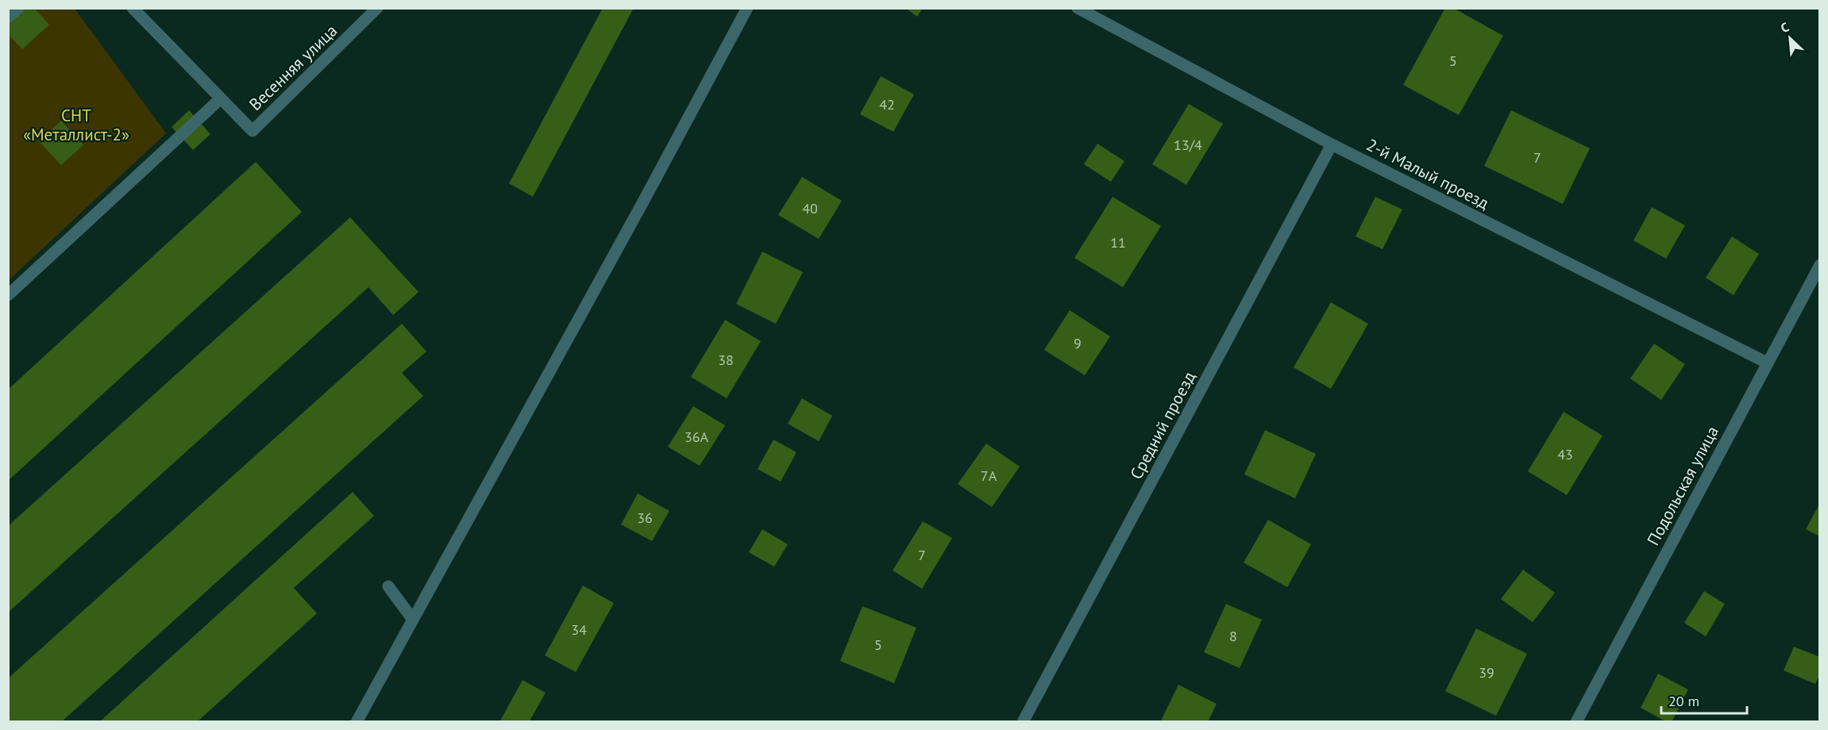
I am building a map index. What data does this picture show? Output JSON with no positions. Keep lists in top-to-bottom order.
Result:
{
  "streets": {
    "street": [
      "Весенняя улица",
      "2-й Малый проезд",
      "Средний проезд",
      "Подольская улица"
    ]
  },
  "crossings": [
    ["2-й Малый проезд", "Средний проезд"],
    ["2-й Малый проезд", "Подольская улица"]
  ],
  "parks": ["СНТ «Металлист-2»"],
  "house_numbers": [
    "5",
    "42",
    "13/4",
    "7",
    "40",
    "11",
    "9",
    "38",
    "36А",
    "43",
    "7А",
    "36",
    "7",
    "34",
    "8",
    "5",
    "39"
  ],
  "scale_bar": "20 m",
  "north": "top left"
}
